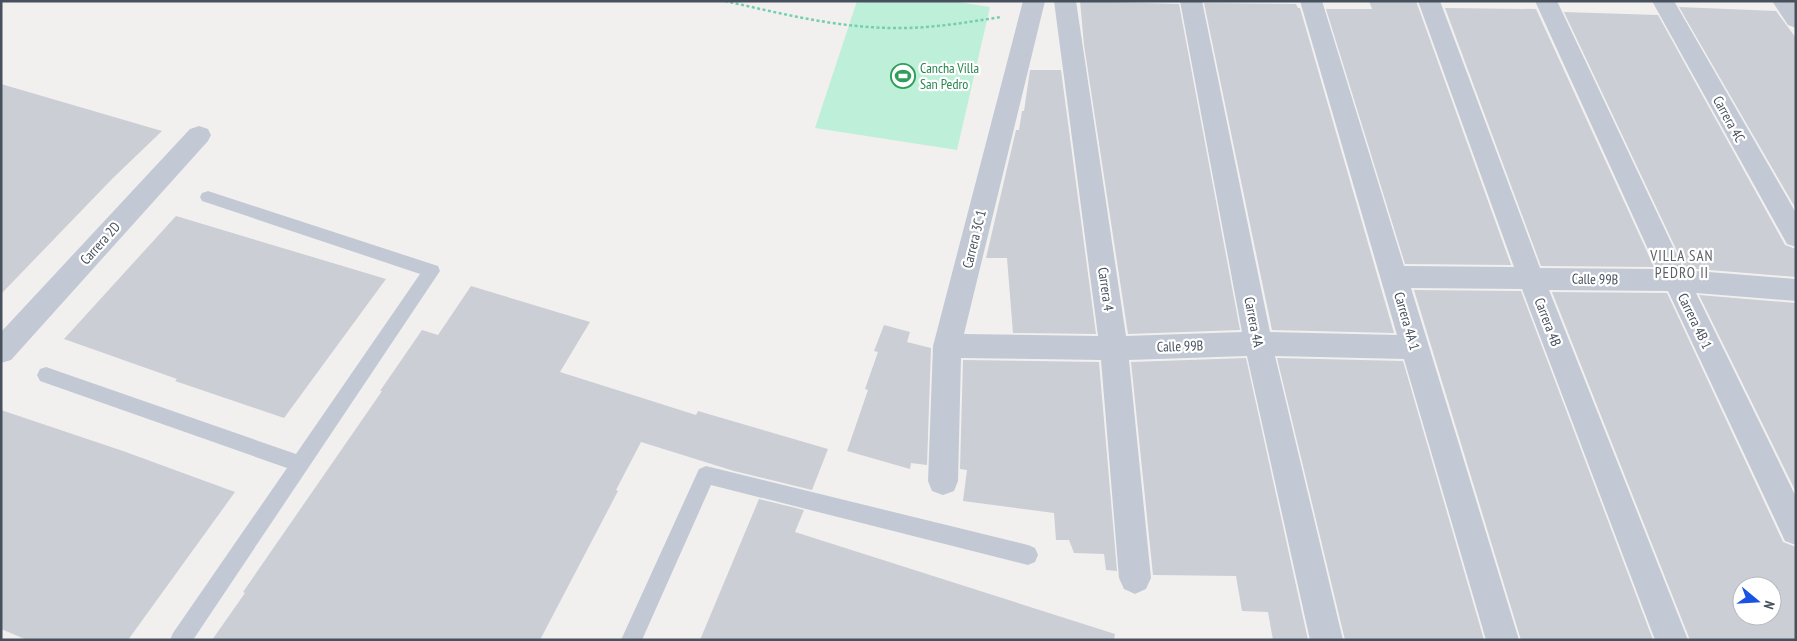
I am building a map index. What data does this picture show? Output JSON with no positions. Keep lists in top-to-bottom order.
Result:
{
  "streets": {
    "street": [
      "Carrera 4C",
      "Carrera 3C 1",
      "Carrera 2D",
      "Calle 99B",
      "Carrera 4",
      "Carrera 4A 1",
      "Carrera 4B 1",
      "Carrera 4A",
      "Carrera 4B"
    ]
  },
  "crossings": [
    ["Carrera 3C 1", "Calle 99B"],
    ["Calle 99B", "Carrera 4"],
    ["Calle 99B", "Carrera 4A 1"],
    ["Calle 99B", "Carrera 4B 1"],
    ["Calle 99B", "Carrera 4A"],
    ["Calle 99B", "Carrera 4B"]
  ],
  "districts": ["VILLA SAN PEDRO II"],
  "places": {
    "sports": ["Cancha Villa San Pedro"]
  },
  "north": "right"
}
